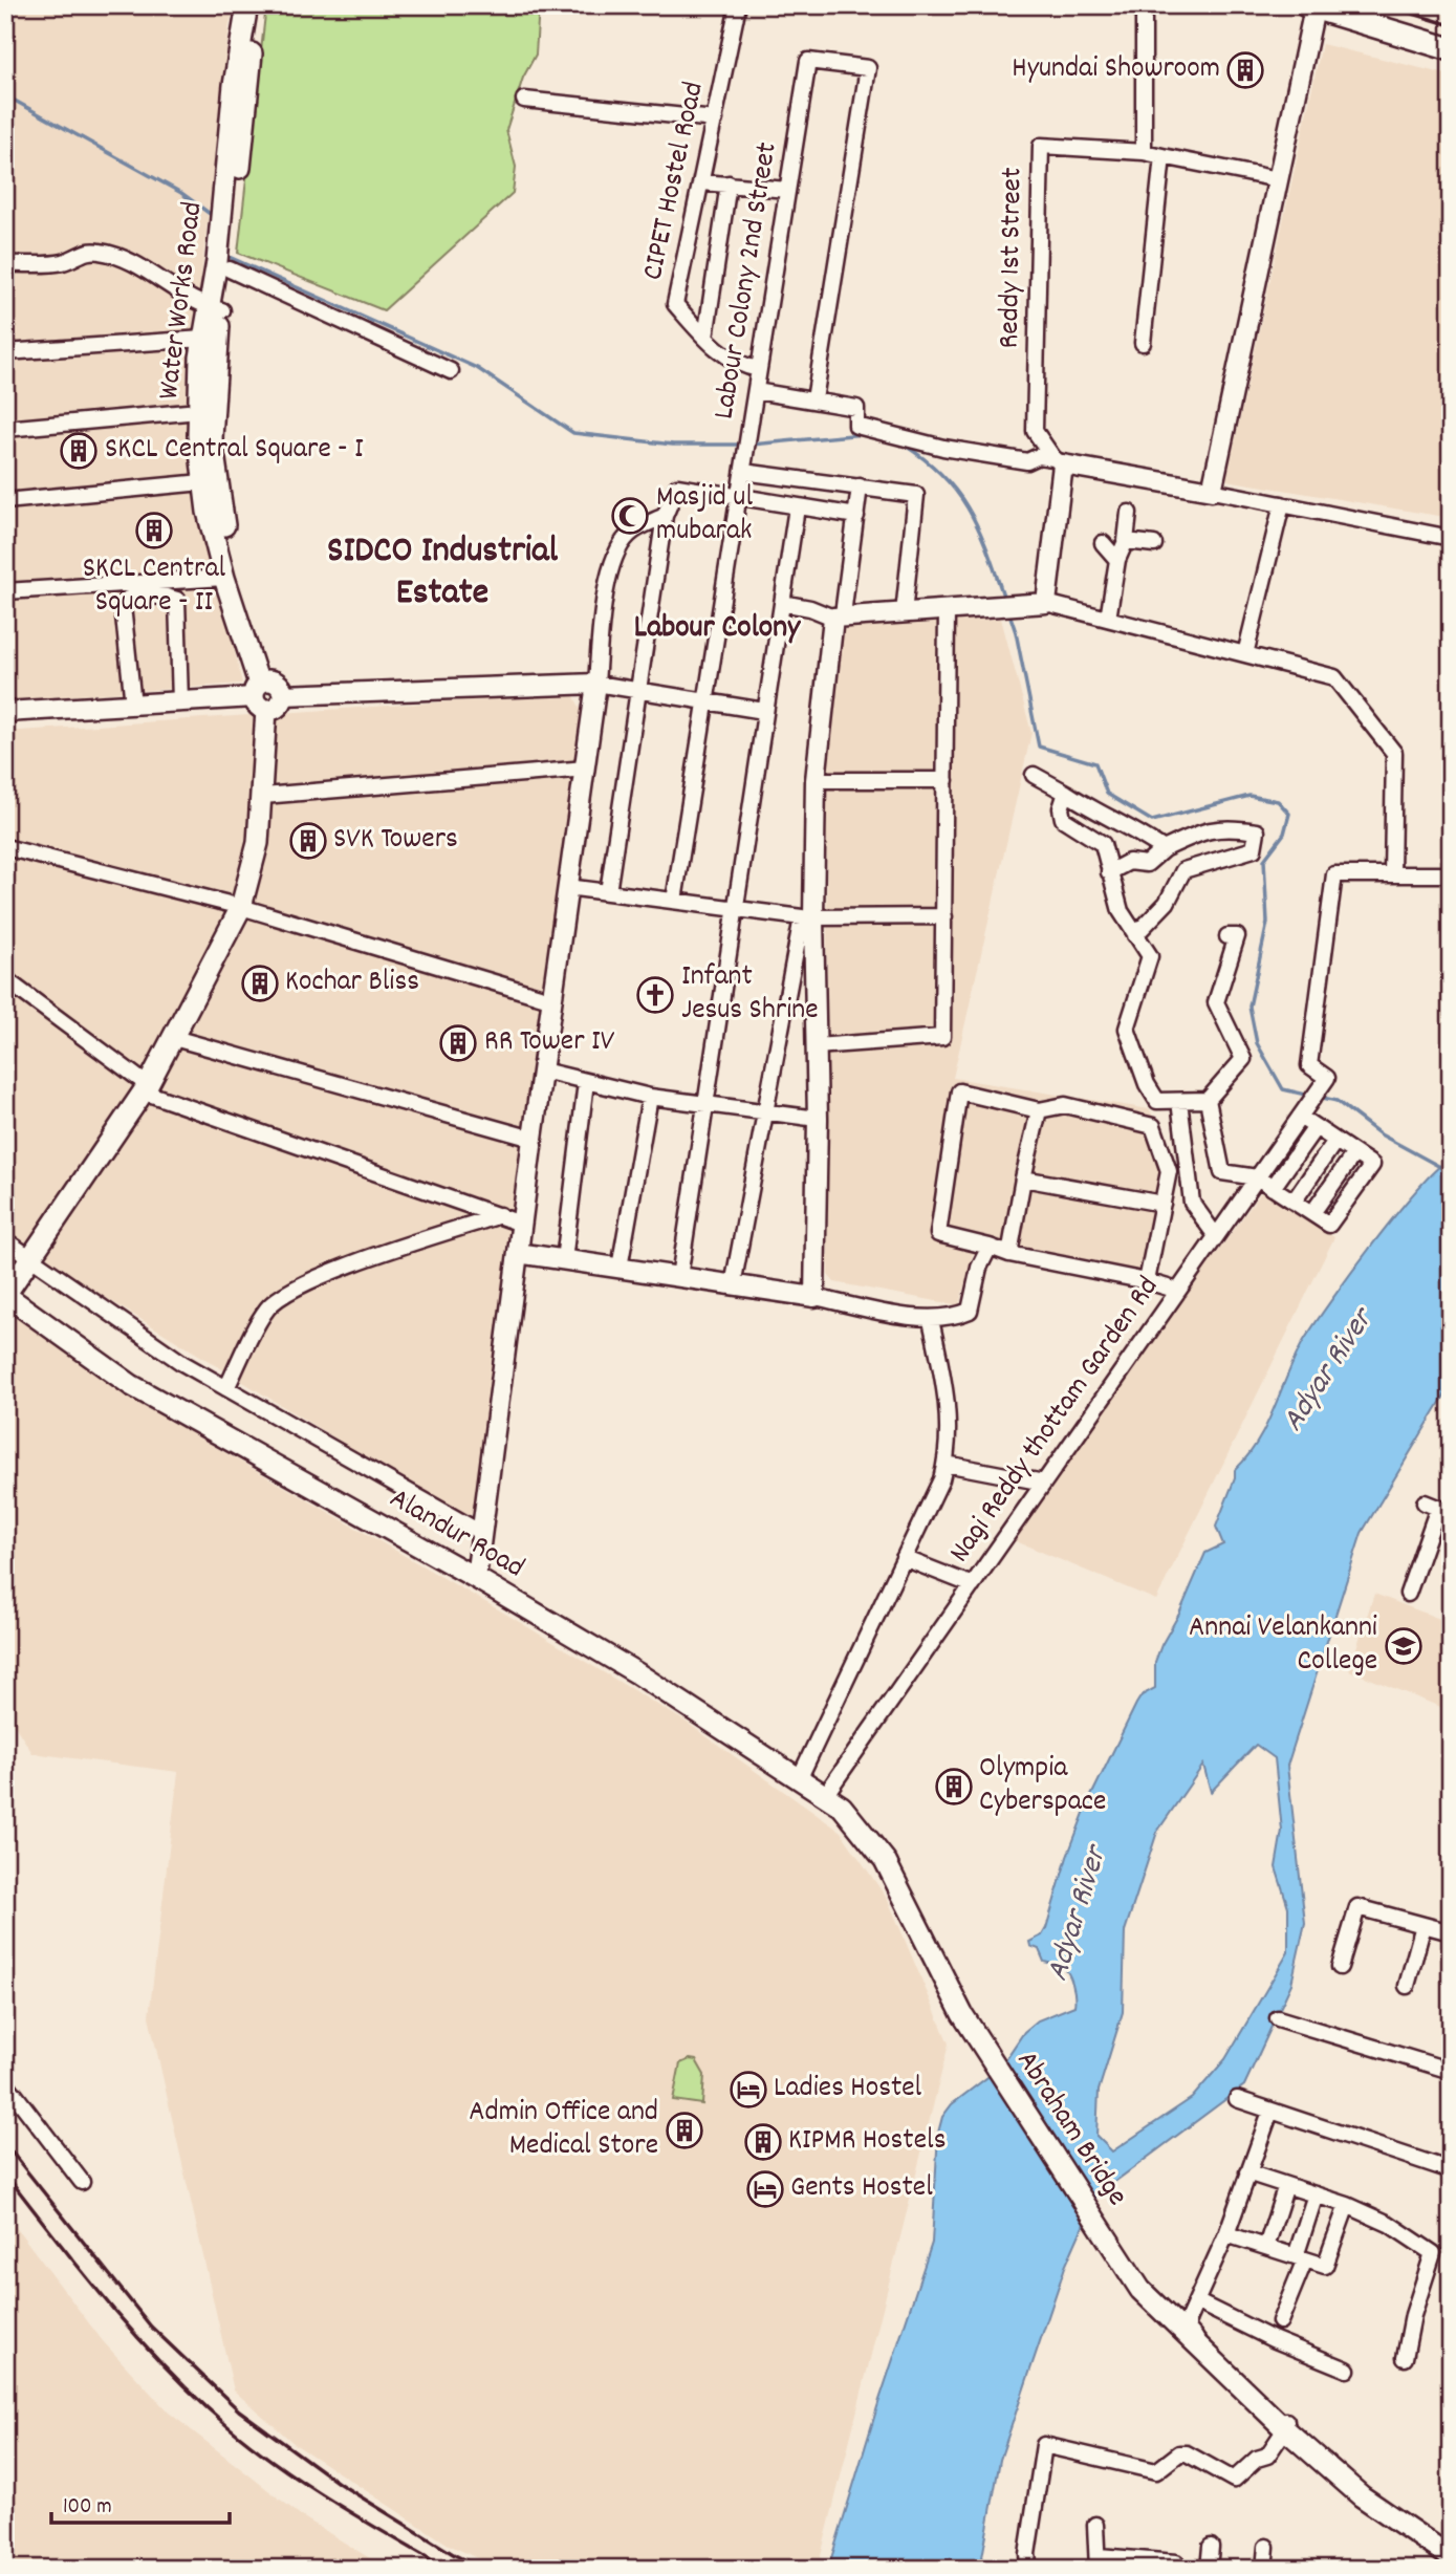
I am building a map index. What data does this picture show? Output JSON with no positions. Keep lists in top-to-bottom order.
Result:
{
  "streets": {
    "main road": ["Water Works Road", "Alandur Road", "Abraham Bridge"],
    "street": [
      "CIPET Hostel Road",
      "Reddy 1st Street",
      "Labour Colony 2nd Street",
      "Nagi Reddy thottam Garden Rd"
    ]
  },
  "crossings": [
    ["CIPET Hostel Road", "Labour Colony 2nd Street"],
    ["Nagi Reddy thottam Garden Rd", "Alandur Road"],
    ["Alandur Road", "Abraham Bridge"]
  ],
  "districts": ["SIDCO Industrial Estate", "Labour Colony"],
  "water": ["Adyar River"],
  "places": {
    "building": [
      "Hyundai Showroom",
      "SKCL Central Square - I",
      "SKCL Central Square - II",
      "SVK Towers",
      "Kochar Bliss",
      "RR Tower IV",
      "Olympia Cyberspace",
      "Admin Office and Medical Store",
      "KIPMR Hostels"
    ],
    "mosque": ["Masjid ul mubarak"],
    "church": ["Infant Jesus Shrine"],
    "school or university": ["Annai Velankanni College"],
    "hotel": ["Ladies Hostel", "Gents Hostel"]
  },
  "scale_bar": "100 m"
}
